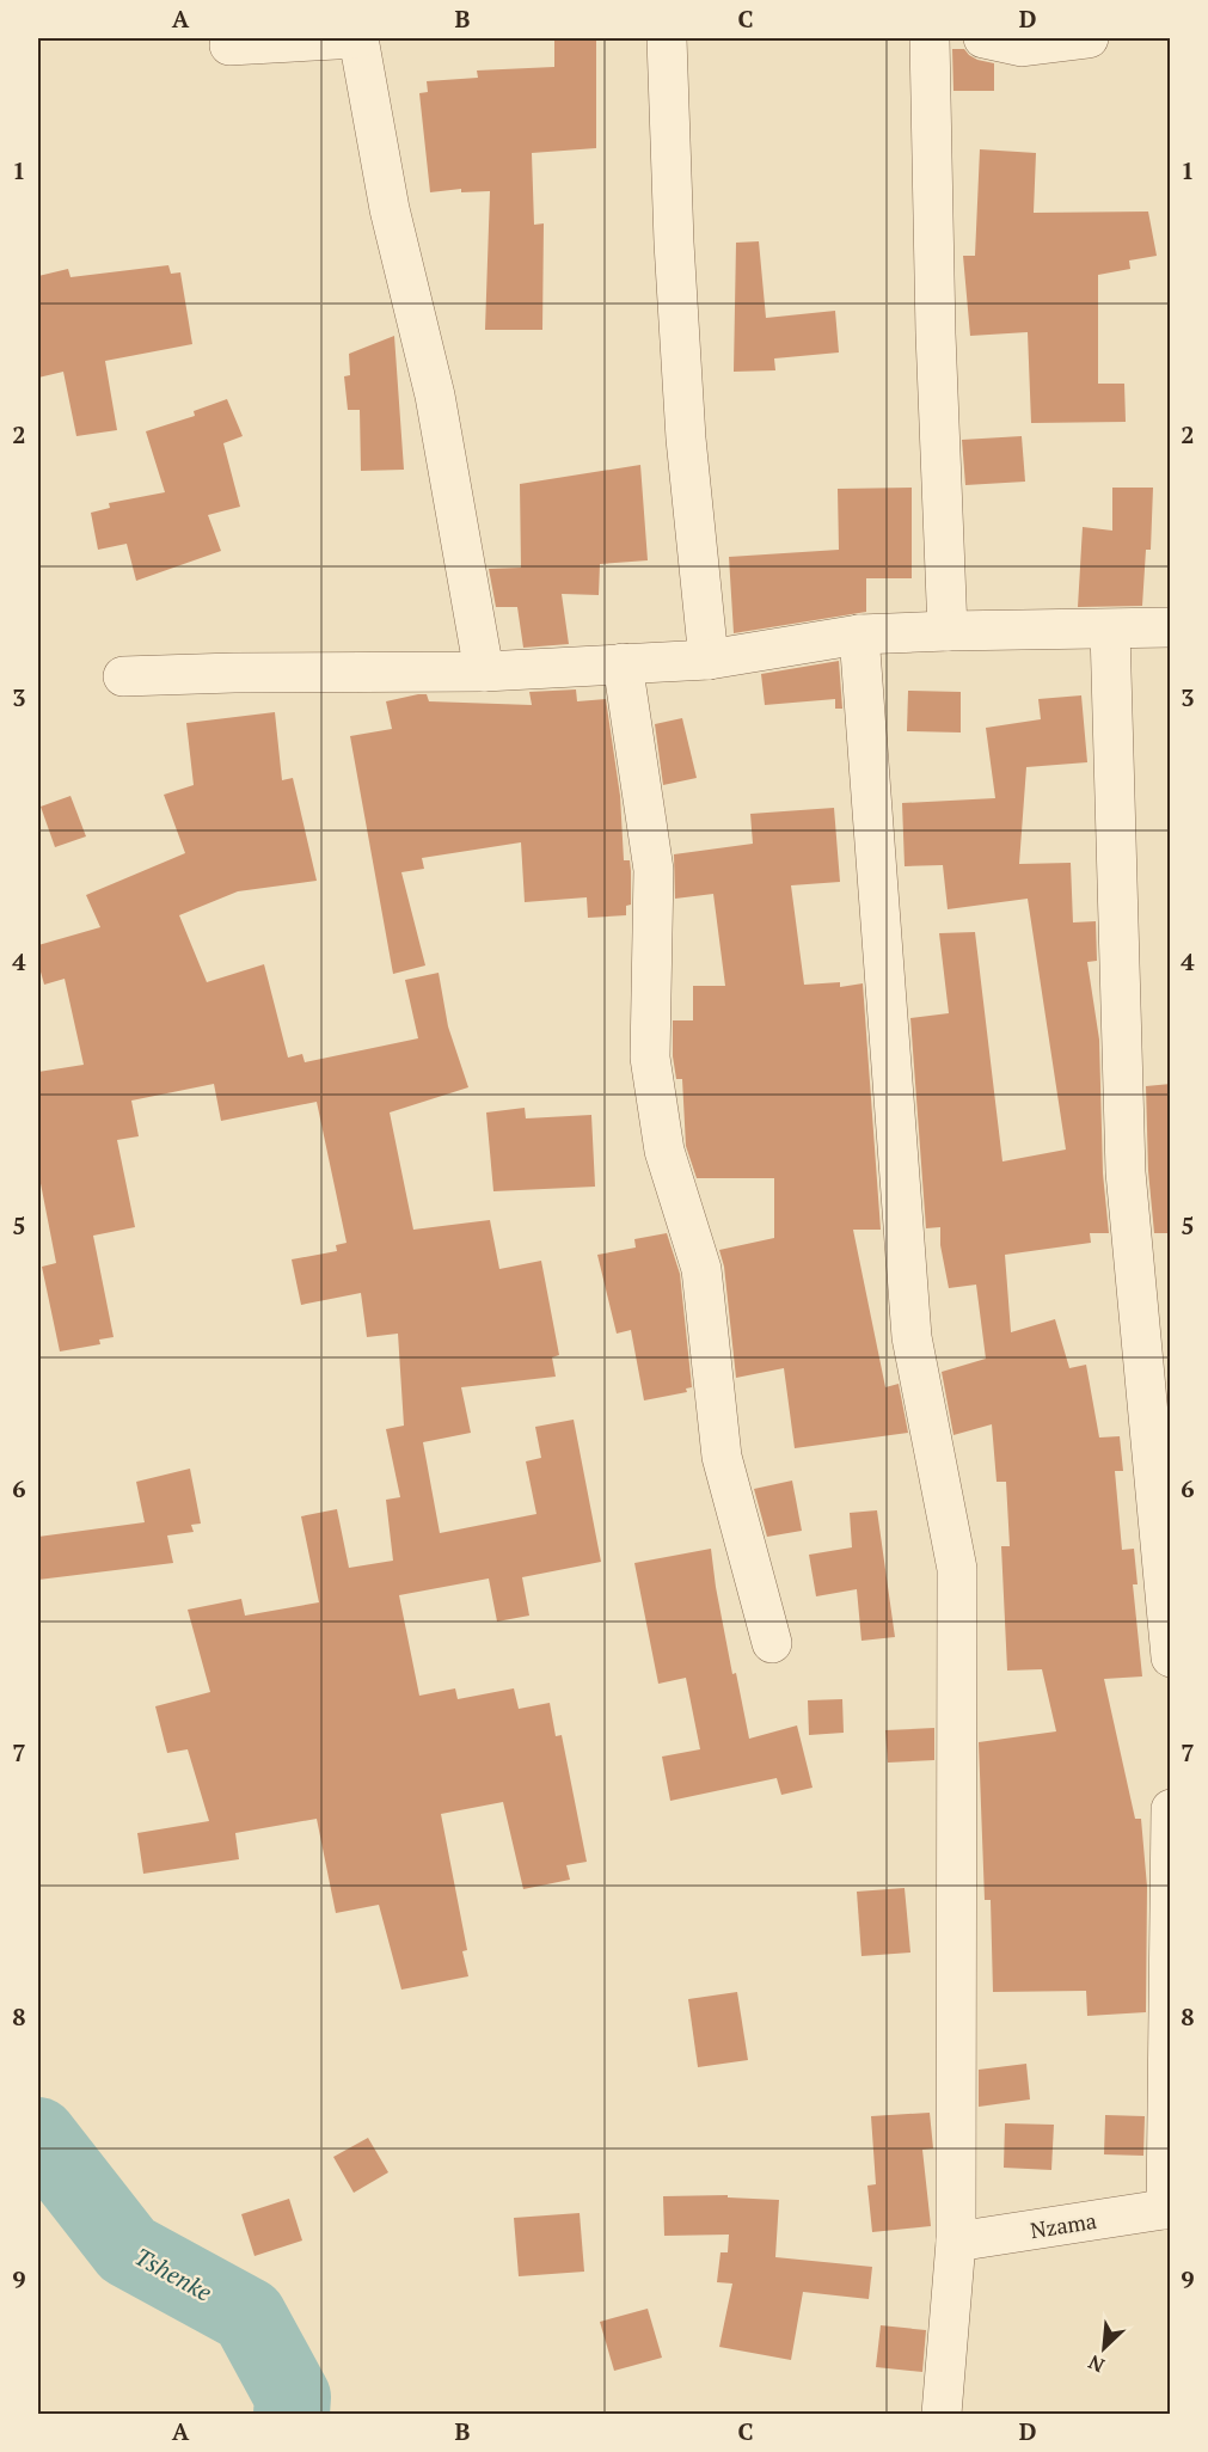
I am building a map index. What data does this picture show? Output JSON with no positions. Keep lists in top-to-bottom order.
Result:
{
  "streets": {
    "street": ["Nzama"]
  },
  "water": ["Tshenke"],
  "north": "bottom left",
  "grid": {
    "columns": [
      "A",
      "B",
      "C",
      "D"
    ],
    "rows": [
      "1",
      "2",
      "3",
      "4",
      "5",
      "6",
      "7",
      "8",
      "9"
    ]
  }
}
